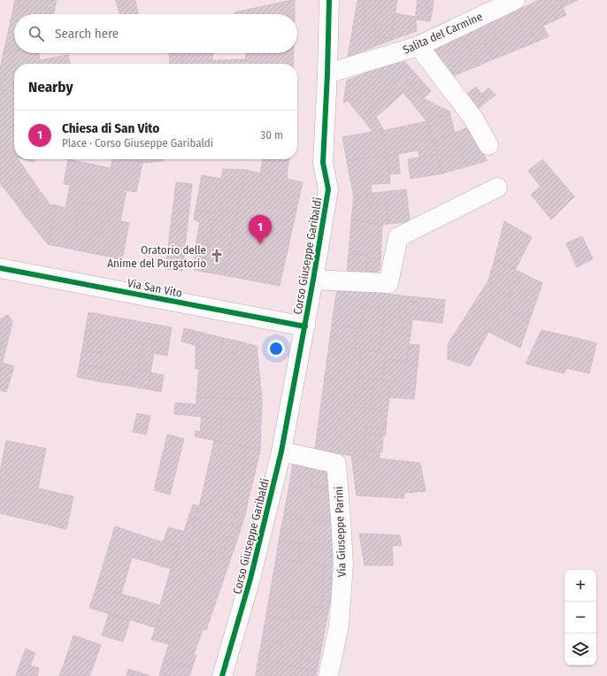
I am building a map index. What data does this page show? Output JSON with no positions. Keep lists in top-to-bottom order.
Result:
{
  "streets": {
    "street": [
      "Salita del Carmine",
      "Corso Giuseppe Garibaldi",
      "Via San Vito",
      "Via Giuseppe Parini"
    ]
  },
  "crossings": [
    ["Salita del Carmine", "Corso Giuseppe Garibaldi"],
    ["Corso Giuseppe Garibaldi", "Via San Vito"],
    ["Corso Giuseppe Garibaldi", "Via Giuseppe Parini"]
  ],
  "places": {
    "church": ["Oratorio delle Anime del Purgatorio"]
  },
  "page": {
    "search": "Search here",
    "heading": "Nearby",
    "list": [
      {
        "mark": "1",
        "name": "Chiesa di San Vito",
        "note": "Place · Corso Giuseppe Garibaldi",
        "value": "30 m"
      }
    ],
    "pins": "1",
    "map_buttons": ["+", "−"]
  }
}
